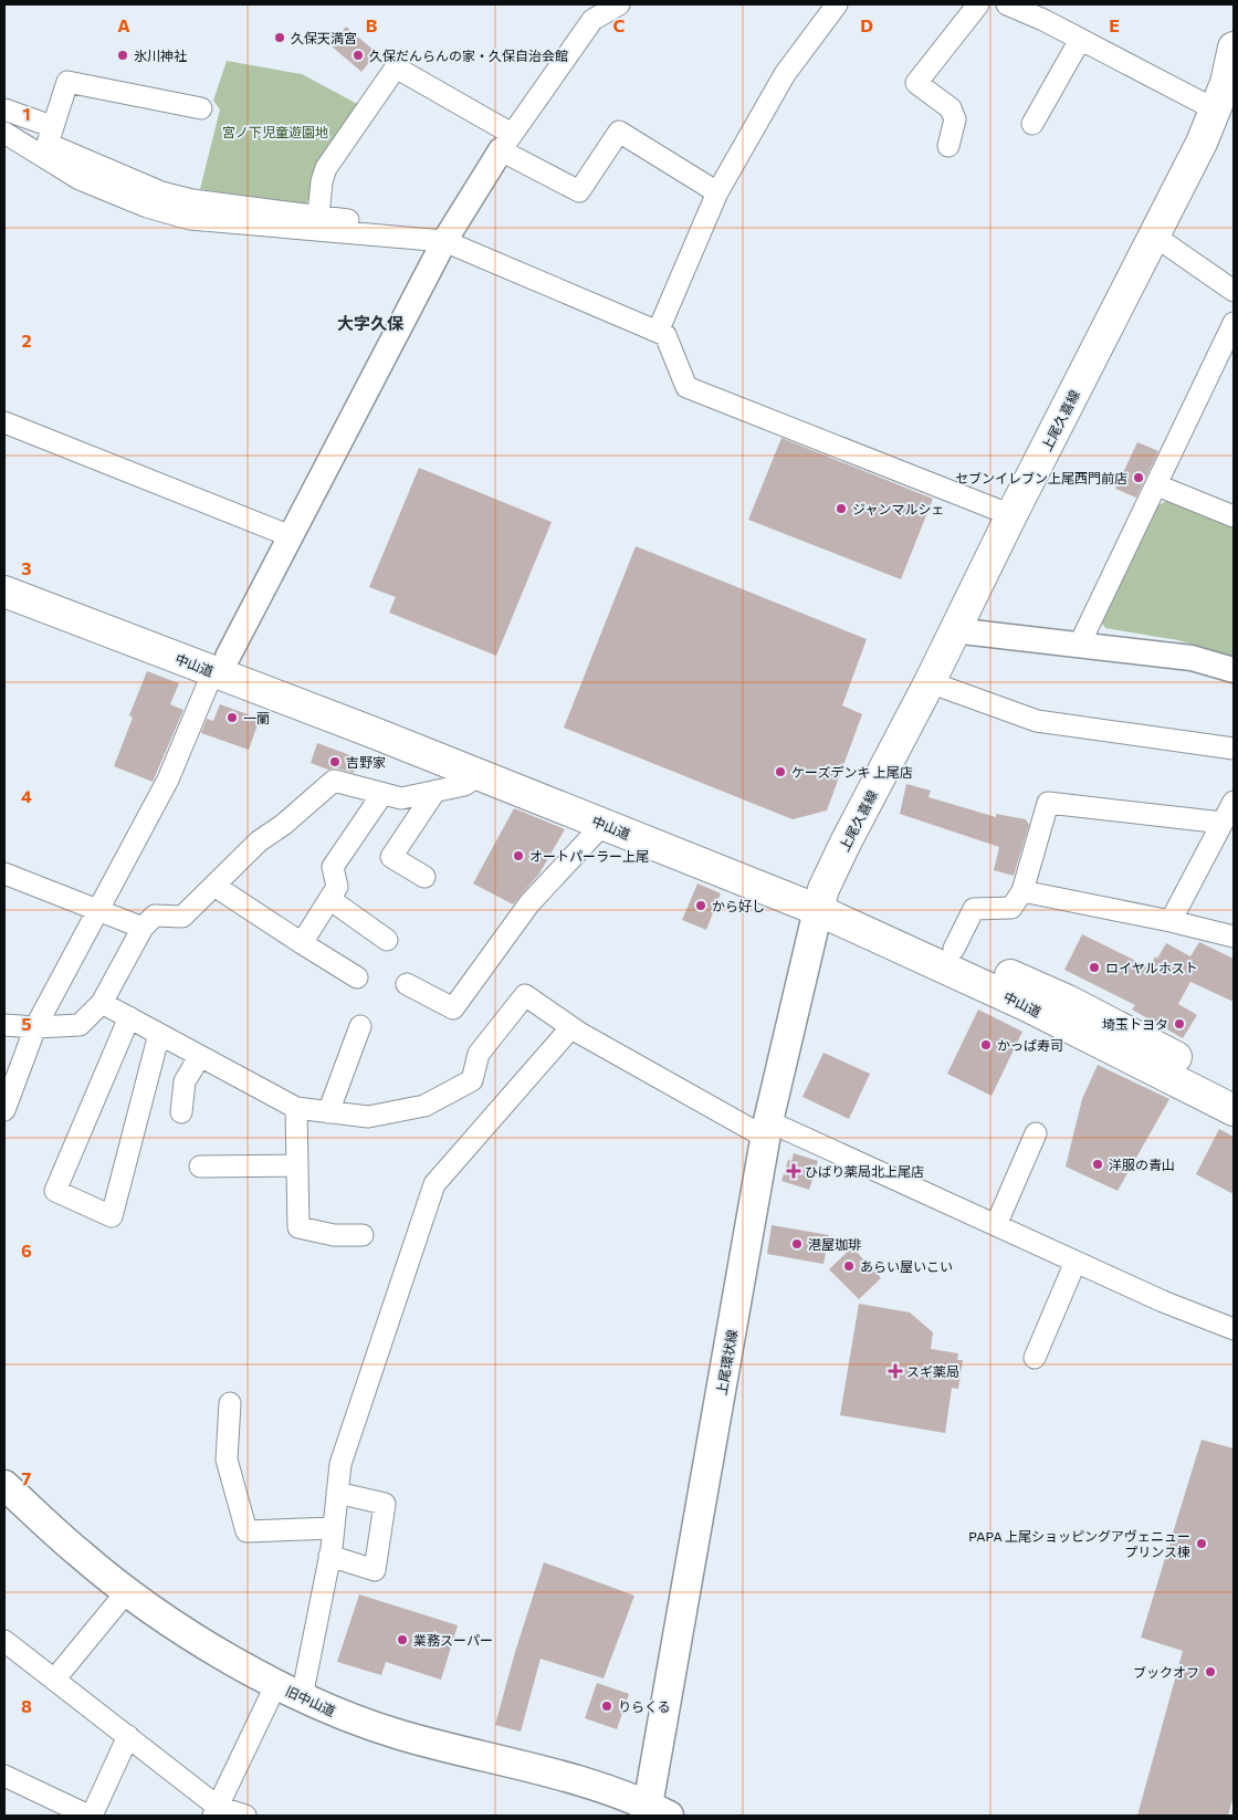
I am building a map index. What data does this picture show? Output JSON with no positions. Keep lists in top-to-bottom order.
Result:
{
  "streets": {
    "main road": [
      "上尾久喜線",
      "中山道",
      "上尾環状線",
      "旧中山道"
    ]
  },
  "crossings": [
    ["上尾久喜線", "中山道"],
    ["上尾久喜線", "上尾環状線"],
    ["中山道", "上尾環状線"],
    ["上尾環状線", "旧中山道"]
  ],
  "districts": ["大字久保"],
  "parks": ["宮ノ下児童遊園地"],
  "places": {
    "other": [
      "久保天満宮",
      "氷川神社",
      "久保だんらんの家・久保自治会館",
      "セブンイレブン上尾西門前店",
      "ジャンマルシェ",
      "一蘭",
      "吉野家",
      "ケーズデンキ 上尾店",
      "オートパーラー上尾",
      "から好し",
      "ロイヤルホスト",
      "埼玉トヨタ",
      "かっぱ寿司",
      "洋服の青山",
      "港屋珈琲",
      "あらい屋いこい",
      "PAPA 上尾ショッピングアヴェニュー プリンス棟",
      "業務スーパー",
      "ブックオフ",
      "りらくる"
    ],
    "health": ["ひばり薬局北上尾店", "スギ薬局"]
  },
  "grid": {
    "columns": [
      "A",
      "B",
      "C",
      "D",
      "E"
    ],
    "rows": [
      "1",
      "2",
      "3",
      "4",
      "5",
      "6",
      "7",
      "8"
    ]
  }
}
